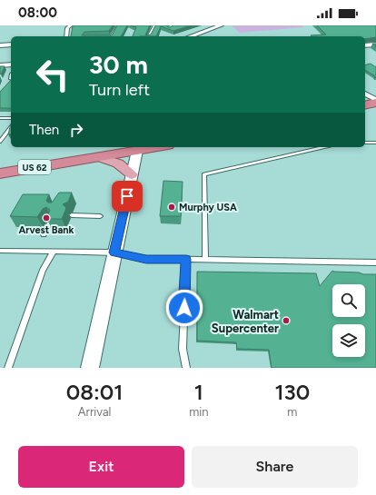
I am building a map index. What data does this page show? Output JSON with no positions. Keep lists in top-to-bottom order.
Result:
{
  "streets": {
    "highway": ["US 62"]
  },
  "places": ["Murphy USA", "Arvest Bank", "Walmart Supercenter"],
  "page": {
    "status": "08:00",
    "turn": ["30 m", "Turn left"],
    "then": "Then",
    "eta": [
      "08:01",
      "Arrival",
      "1",
      "min",
      "130",
      "m"
    ],
    "buttons": ["Exit", "Share"]
  }
}
